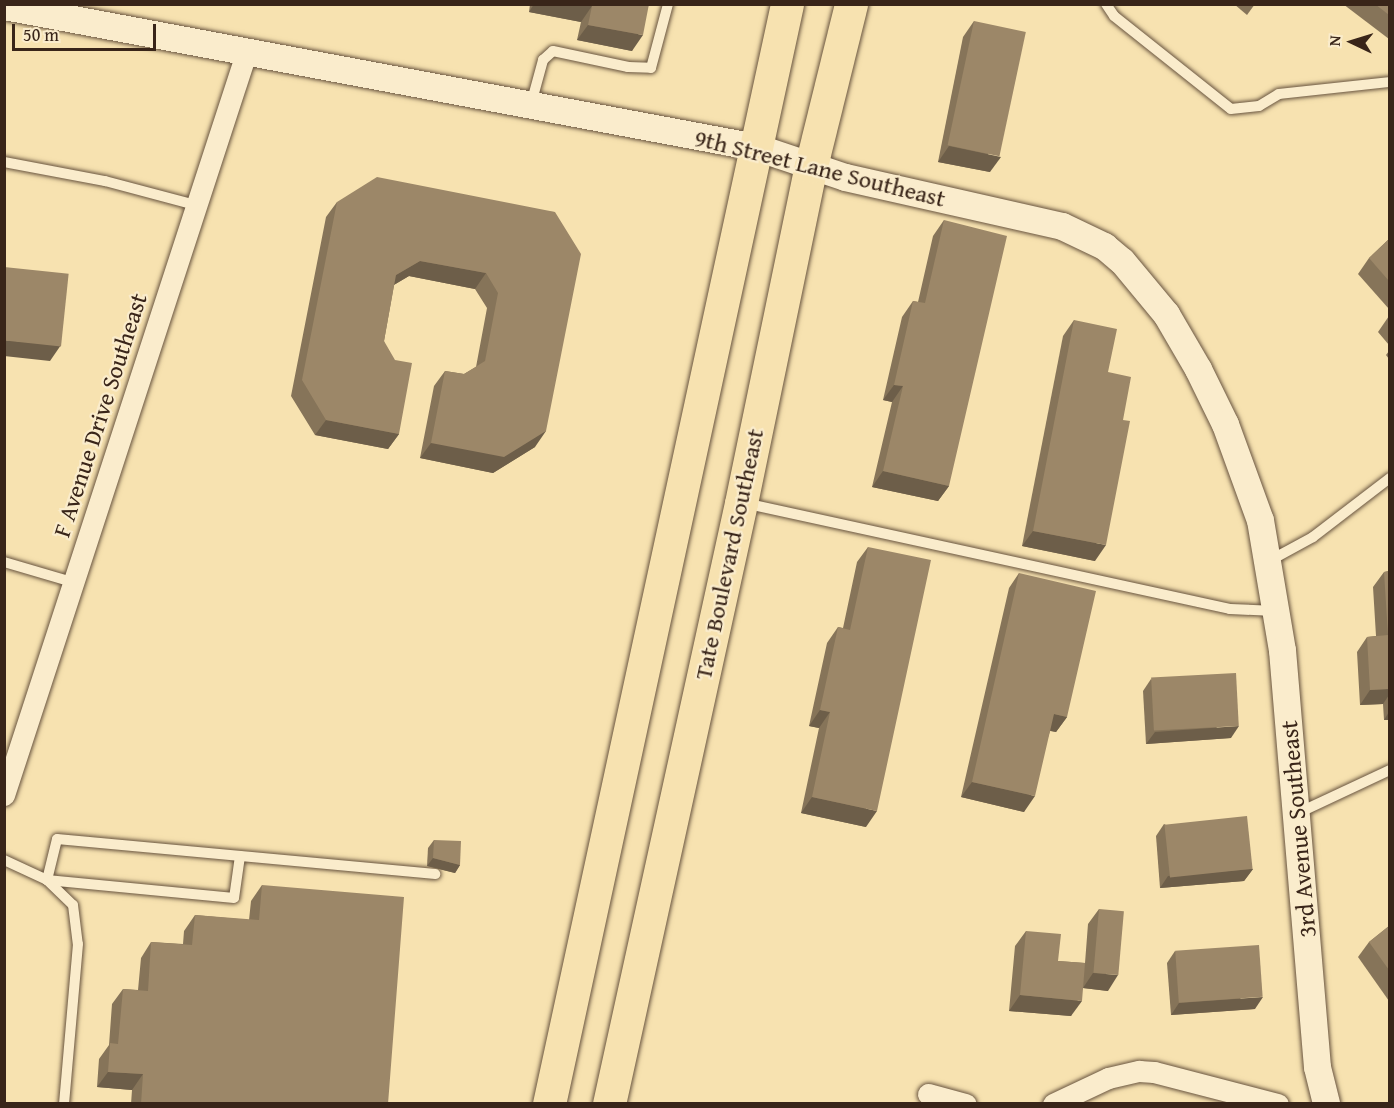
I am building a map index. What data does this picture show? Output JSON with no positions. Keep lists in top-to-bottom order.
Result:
{
  "streets": {
    "main road": ["Tate Boulevard Southeast"],
    "street": ["9th Street Lane Southeast", "F Avenue Drive Southeast", "3rd Avenue Southeast"]
  },
  "crossings": [
    ["9th Street Lane Southeast", "F Avenue Drive Southeast"],
    ["9th Street Lane Southeast", "Tate Boulevard Southeast"],
    ["9th Street Lane Southeast", "3rd Avenue Southeast"]
  ],
  "scale_bar": "50 m",
  "north": "left"
}
